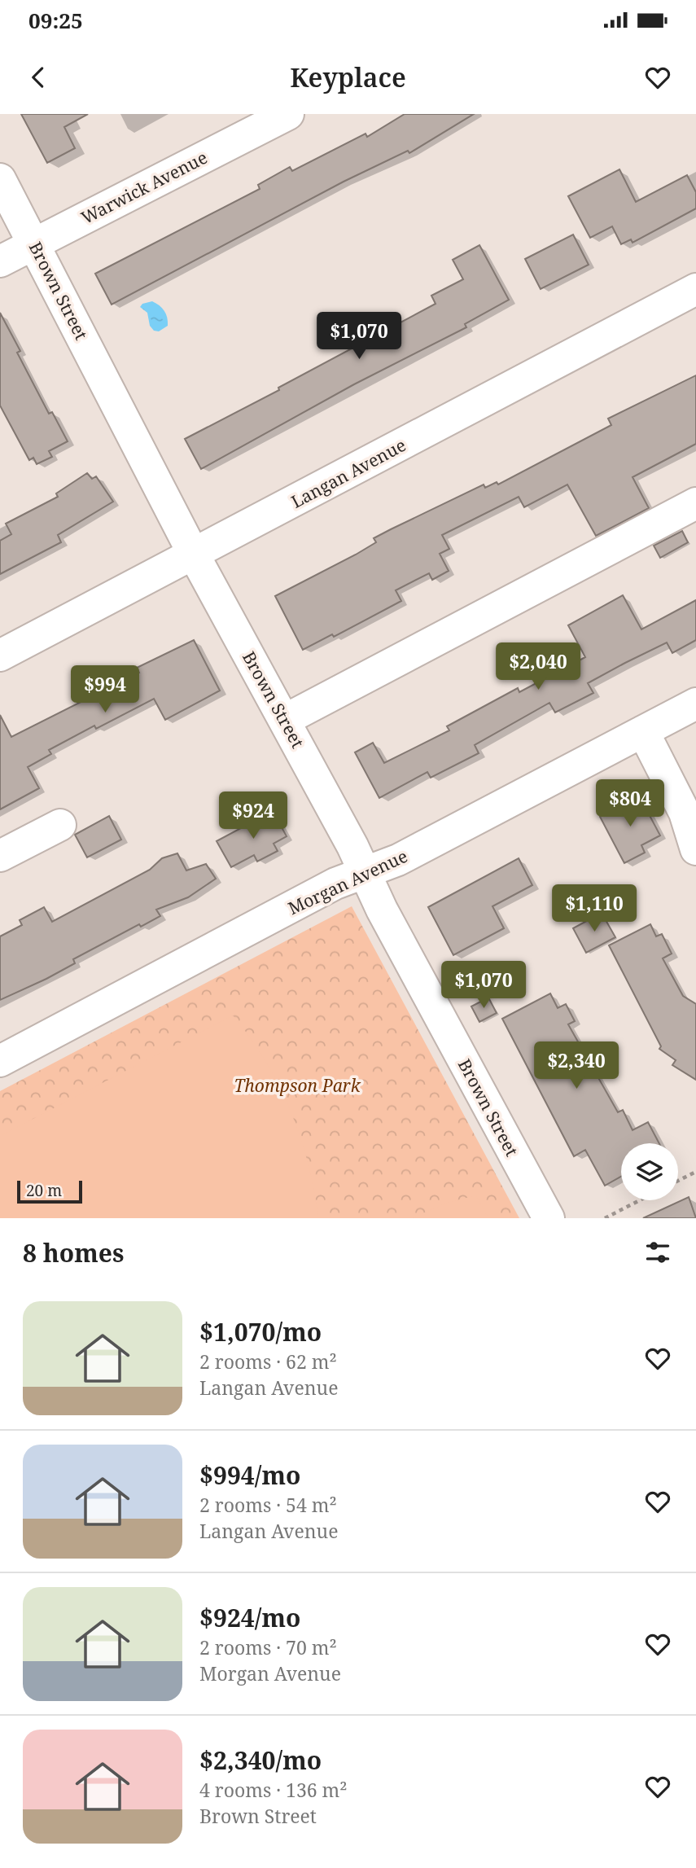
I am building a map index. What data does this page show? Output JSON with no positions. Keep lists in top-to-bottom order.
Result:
{
  "streets": {
    "street": [
      "Warwick Avenue",
      "Brown Street",
      "Langan Avenue",
      "Morgan Avenue"
    ]
  },
  "crossings": [
    ["Warwick Avenue", "Brown Street"],
    ["Brown Street", "Langan Avenue"],
    ["Brown Street", "Morgan Avenue"]
  ],
  "parks": ["Thompson Park"],
  "scale_bar": "20 m",
  "page": {
    "status": "09:25",
    "header": "Keyplace",
    "price": [
      "$1,070",
      "$2,040",
      "$994",
      "$804",
      "$924",
      "$1,110",
      "$1,070",
      "$2,340"
    ],
    "scale": "20 m",
    "heading": "8 homes",
    "list": [
      {
        "name": "$1,070/mo",
        "note": "2 rooms · 62 m² · Langan Avenue"
      },
      {
        "name": "$994/mo",
        "note": "2 rooms · 54 m² · Langan Avenue"
      },
      {
        "name": "$924/mo",
        "note": "2 rooms · 70 m² · Morgan Avenue"
      },
      {
        "name": "$2,340/mo",
        "note": "4 rooms · 136 m² · Brown Street"
      }
    ]
  }
}
